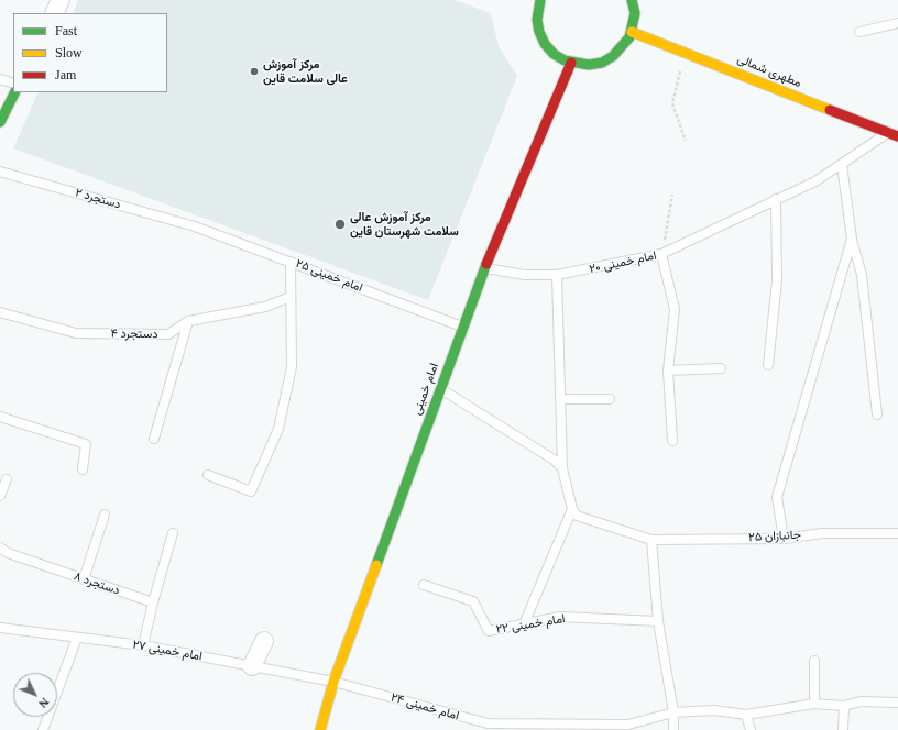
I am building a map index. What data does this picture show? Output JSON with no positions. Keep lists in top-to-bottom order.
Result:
{
  "streets": {
    "main road": ["مطهری شمالی", "امام خمینی"],
    "lane": [
      "دستجرد ۲",
      "امام خمینی ۲۰",
      "امام خمینی ۲۵",
      "دستجرد ۴",
      "جانبازان ۲۵",
      "دستجرد ۸",
      "امام خمینی ۲۲",
      "امام خمینی ۲۷",
      "امام خمینی ۲۴"
    ]
  },
  "crossings": [
    ["مطهری شمالی", "امام خمینی ۲۰"],
    ["دستجرد ۲", "امام خمینی ۲۵"],
    ["امام خمینی ۲۰", "امام خمینی"],
    ["امام خمینی ۲۵", "امام خمینی"],
    ["امام خمینی", "امام خمینی ۲۷"],
    ["امام خمینی", "امام خمینی ۲۴"],
    ["امام خمینی ۲۷", "امام خمینی ۲۴"]
  ],
  "places": ["مرکز آموزش عالی سلامت قاین", "مرکز آموزش عالی سلامت شهرستان قاین"],
  "legend": ["Fast", "Slow", "Jam"],
  "north": "bottom right"
}
